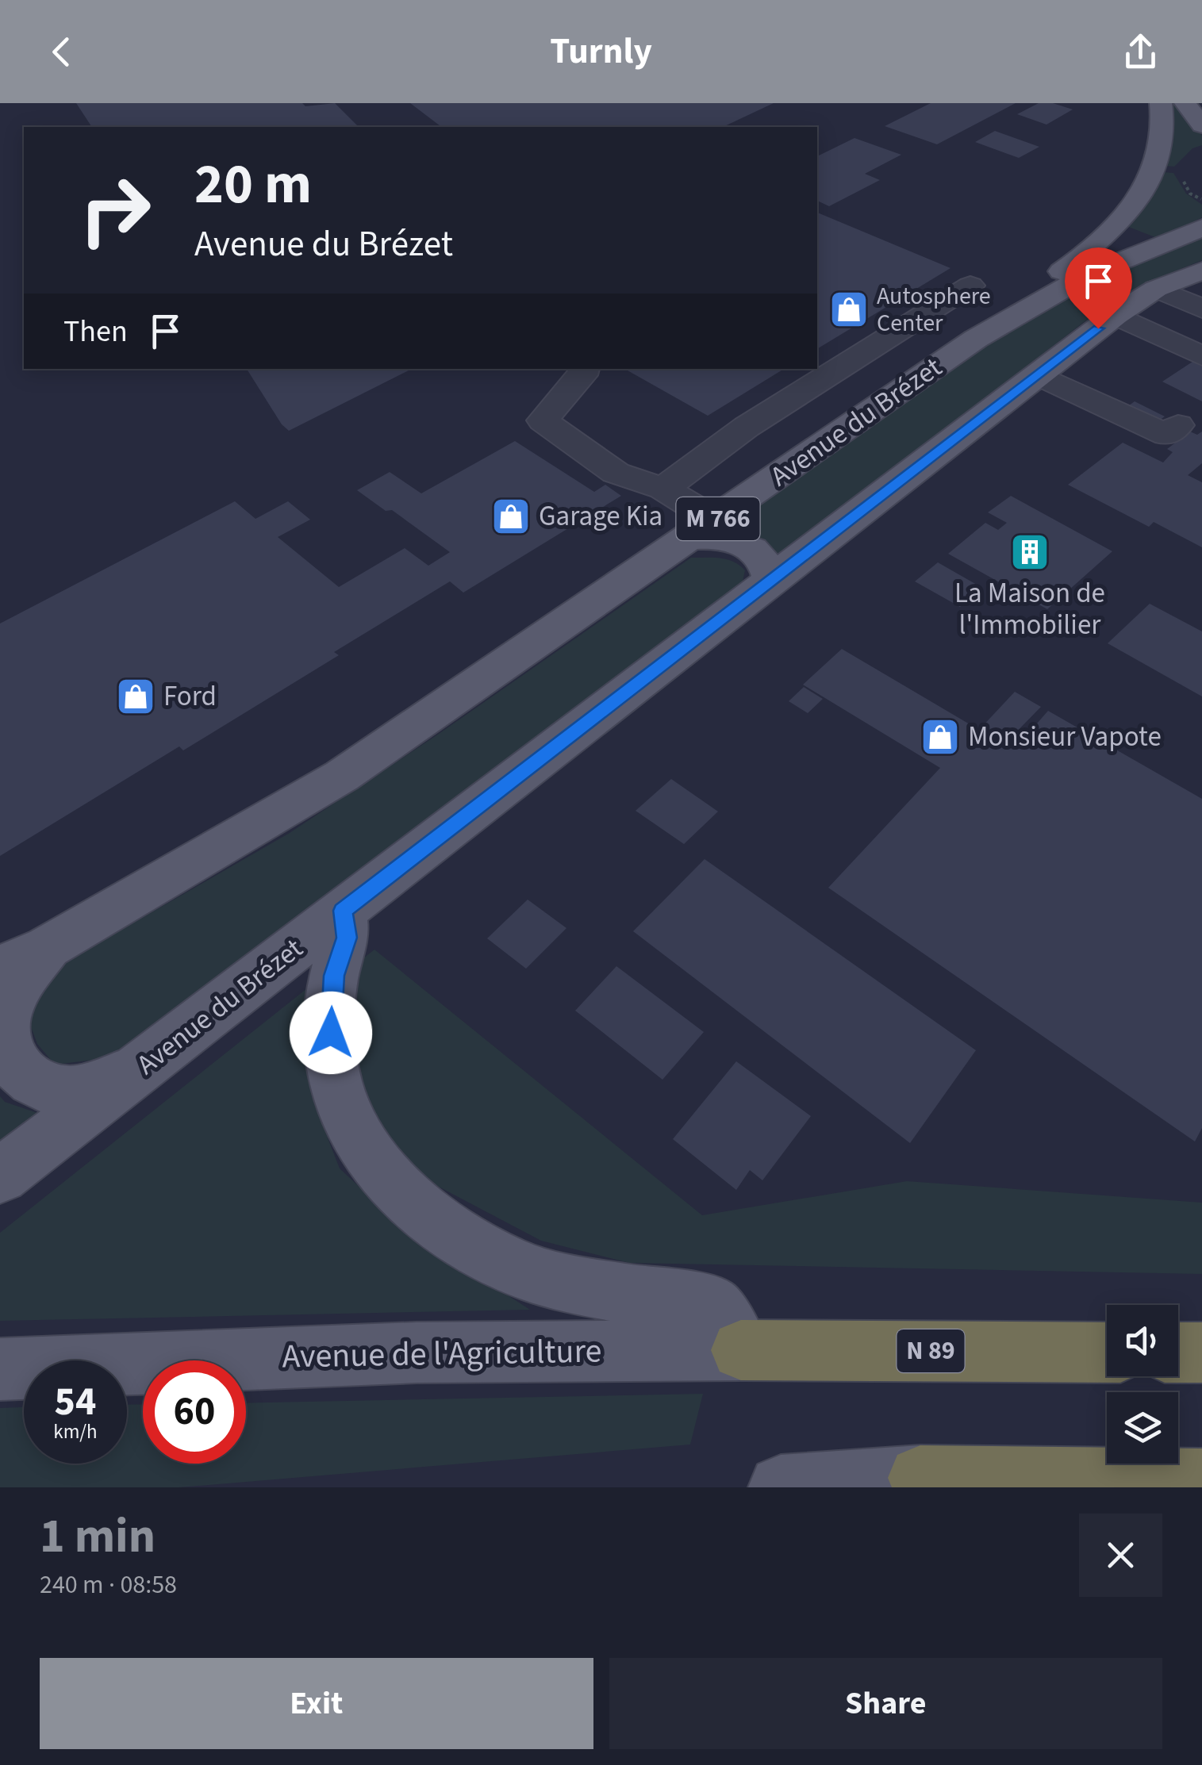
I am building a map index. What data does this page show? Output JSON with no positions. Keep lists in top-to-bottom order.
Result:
{
  "streets": {
    "highway": ["N 89"],
    "main road": ["Avenue du Brézet", "M 766", "Avenue de l'Agriculture"]
  },
  "crossings": [
    ["N 89", "Avenue de l'Agriculture"]
  ],
  "places": {
    "shop": [
      "Autosphere Center",
      "Garage Kia",
      "Ford",
      "Monsieur Vapote"
    ],
    "building": ["La Maison de l'Immobilier"]
  },
  "page": {
    "header": "Turnly",
    "turn": ["20 m", "Avenue du Brézet"],
    "then": "Then",
    "speed": "54 km/h",
    "limit": "60",
    "heading": ["1 min", "240 m · 08:58"],
    "buttons": ["Exit", "Share"]
  }
}
